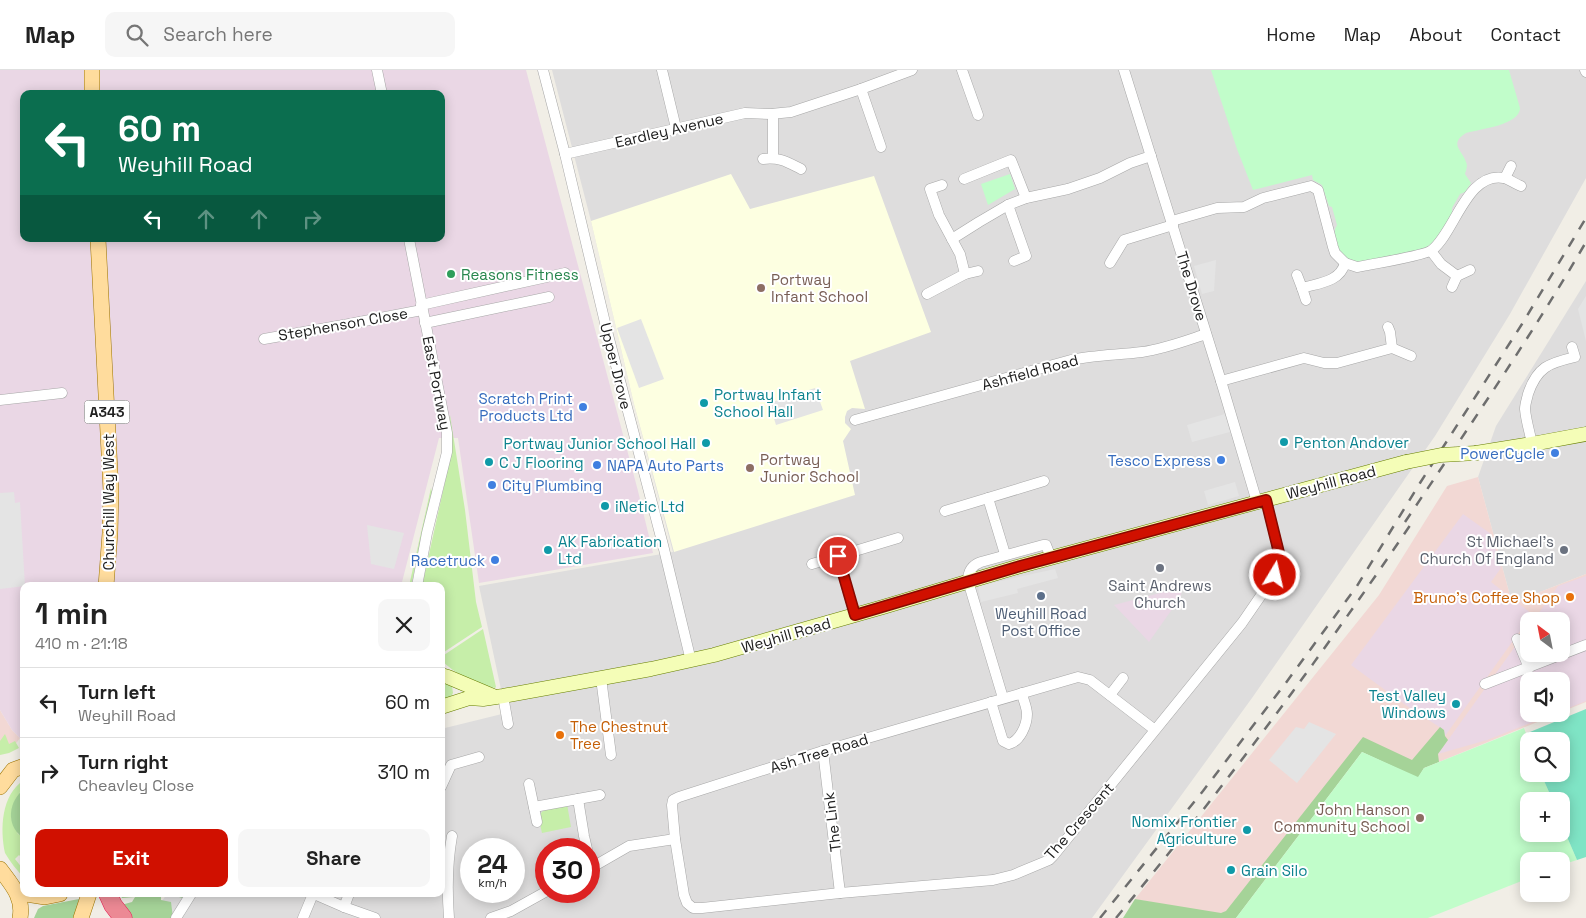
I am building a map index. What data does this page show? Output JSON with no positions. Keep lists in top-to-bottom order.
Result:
{
  "streets": {
    "main road": ["A343", "Weyhill Road", "Churchill Way West"],
    "street": [
      "Eardley Avenue",
      "The Drove",
      "Stephenson Close",
      "Upper Drove",
      "Ashfield Road",
      "East Portway",
      "Ash Tree Road",
      "The Crescent",
      "The Link"
    ]
  },
  "crossings": [
    ["Eardley Avenue", "Upper Drove"],
    ["The Drove", "Ashfield Road"],
    ["The Drove", "Weyhill Road"],
    ["The Drove", "The Crescent"],
    ["Stephenson Close", "East Portway"],
    ["Upper Drove", "Weyhill Road"],
    ["Weyhill Road", "The Crescent"],
    ["Ash Tree Road", "The Crescent"],
    ["Ash Tree Road", "The Link"],
    ["The Crescent", "The Link"]
  ],
  "places": [
    "Reasons Fitness",
    "Portway Infant School",
    "Portway Infant School Hall",
    "Scratch Print Products Ltd",
    "Penton Andover",
    "Portway Junior School Hall",
    "PowerCycle",
    "Tesco Express",
    "C J Flooring",
    "NAPA Auto Parts",
    "Portway Junior School",
    "City Plumbing",
    "iNetic Ltd",
    "AK Fabrication Ltd",
    "St Michael's Church Of England",
    "Racetruck",
    "Saint Andrews Church",
    "Weyhill Road Post Office",
    "Bruno's Coffee Shop",
    "Test Valley Windows",
    "The Chestnut Tree",
    "John Hanson Community School",
    "Nomix Frontier Agriculture",
    "Grain Silo"
  ],
  "north": "top left",
  "page": {
    "header": "Map",
    "search": "Search here",
    "nav": [
      "Home",
      "Map",
      "About",
      "Contact"
    ],
    "turn": ["60 m", "Weyhill Road"],
    "heading": ["1 min", "410 m · 21:18"],
    "map_buttons": ["+", "−"],
    "list": [
      {
        "name": "Turn left",
        "note": "Weyhill Road",
        "value": "60 m"
      },
      {
        "name": "Turn right",
        "note": "Cheavley Close",
        "value": "310 m"
      }
    ],
    "buttons": ["Exit", "Share"],
    "speed": "24 km/h",
    "limit": "30"
  }
}
